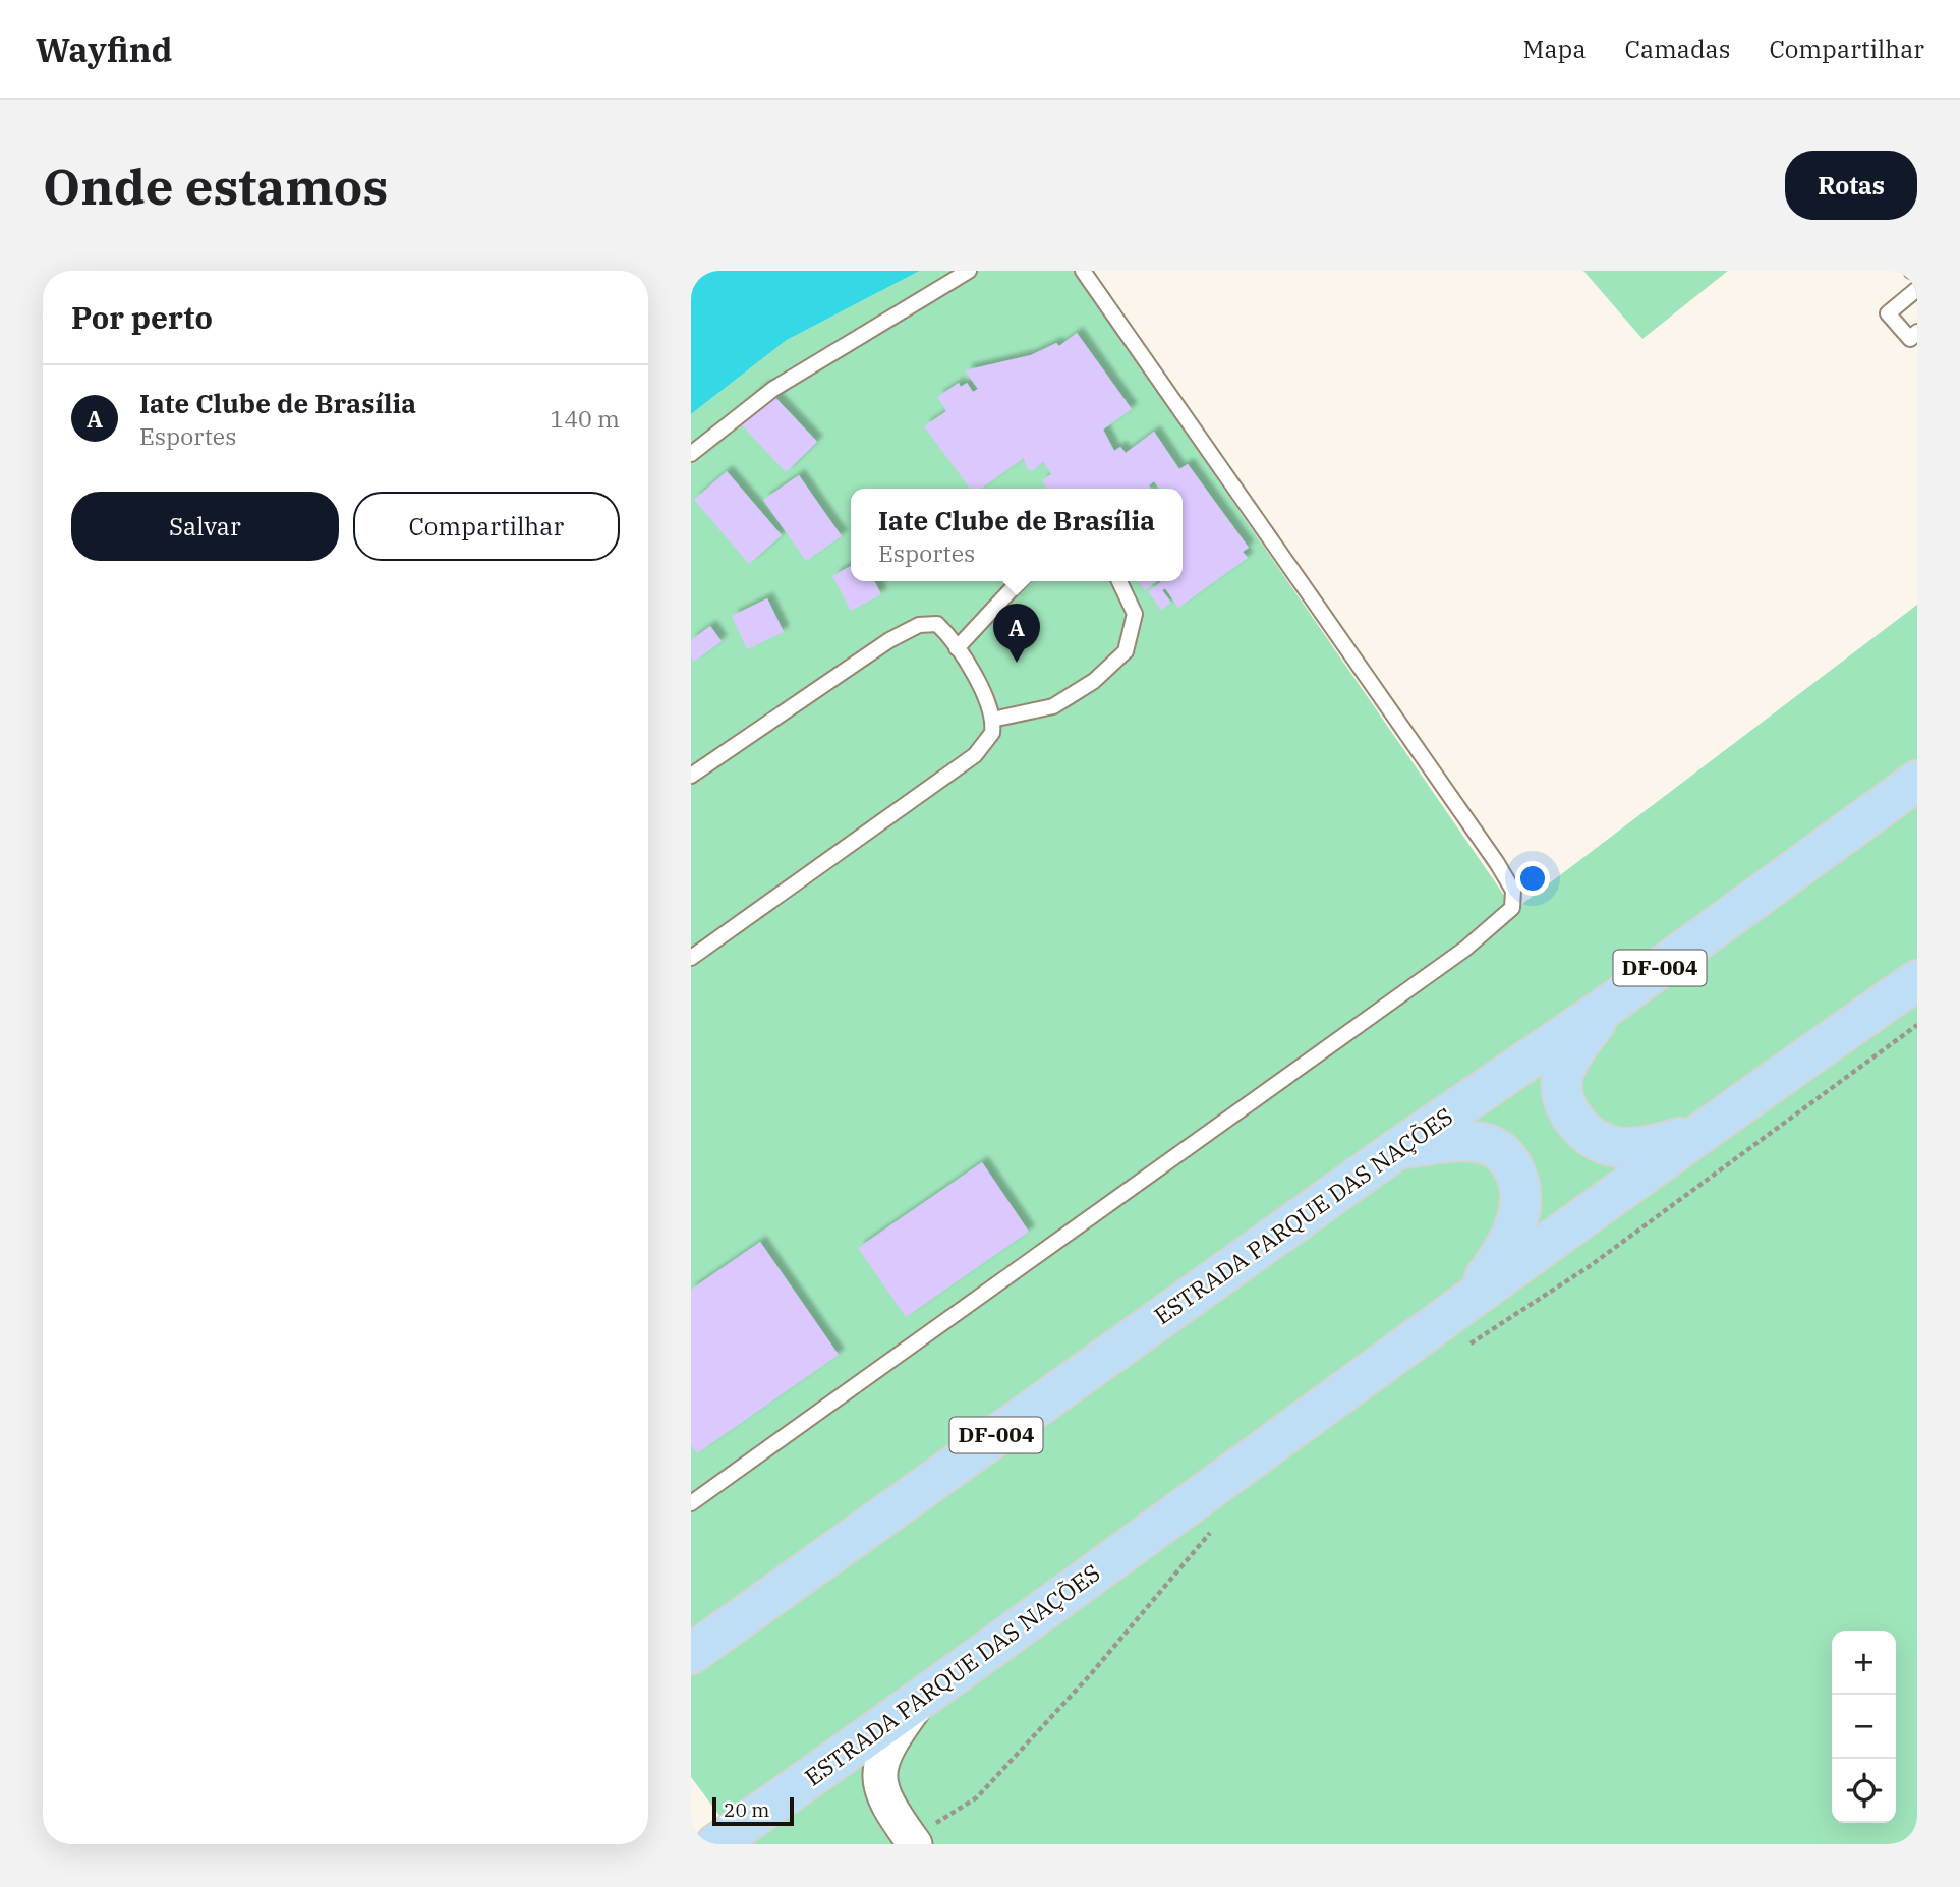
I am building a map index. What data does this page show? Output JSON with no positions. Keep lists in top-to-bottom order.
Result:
{
  "streets": {
    "highway": ["DF-004", "ESTRADA PARQUE DAS NAÇÕES"]
  },
  "scale_bar": "20 m",
  "page": {
    "header": "Wayfind",
    "nav": ["Mapa", "Camadas", "Compartilhar"],
    "buttons": [
      "Rotas",
      ["Salvar", "Compartilhar"]
    ],
    "title": "Onde estamos",
    "heading": "Por perto",
    "list": [
      {
        "mark": "A",
        "name": "Iate Clube de Brasília",
        "note": "Esportes",
        "value": "140 m"
      }
    ],
    "popup": ["Iate Clube de Brasília", "Esportes"],
    "pins": "A",
    "map_buttons": ["+", "−"],
    "scale": "20 m"
  }
}
